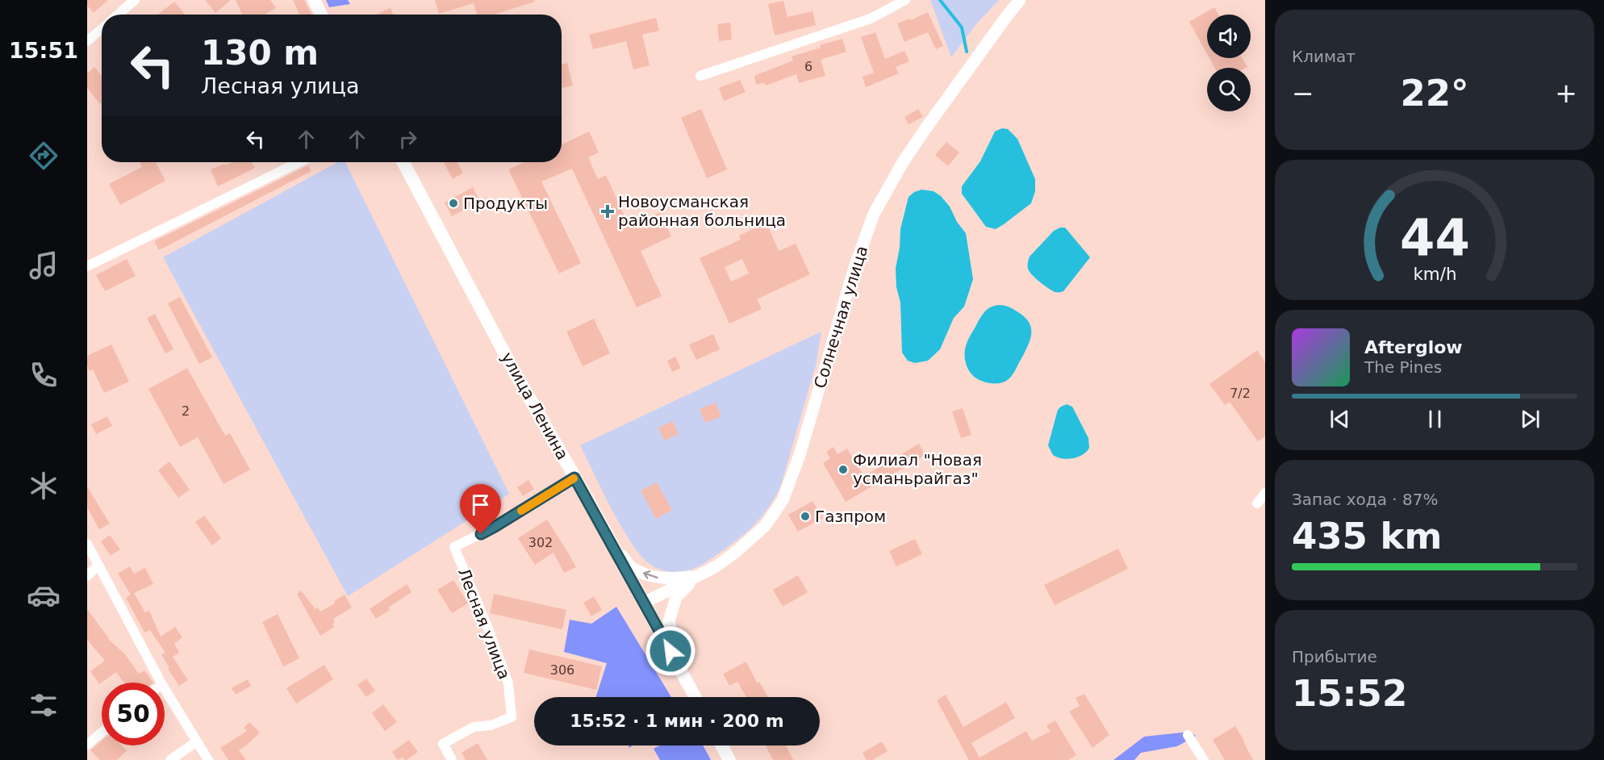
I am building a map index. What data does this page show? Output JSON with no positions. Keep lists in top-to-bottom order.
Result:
{
  "streets": {
    "main road": ["улица Ленина"],
    "street": ["Солнечная улица", "Лесная улица"]
  },
  "crossings": [
    ["Солнечная улица", "улица Ленина"],
    ["улица Ленина", "Лесная улица"]
  ],
  "places": {
    "other": ["Продукты", "Филиал \"Новая усманьрайгаз\"", "Газпром"],
    "health": ["Новоусманская районная больница"]
  },
  "house_numbers": [
    "6",
    "7/2",
    "2",
    "302",
    "306"
  ],
  "page": {
    "tabs": "15:51",
    "tile": [
      "Климат",
      ["Запас хода · 87%", "435 km"],
      ["Прибытие", "15:52"]
    ],
    "turn": ["130 m", "Лесная улица"],
    "heat": ["−", "22°", "+"],
    "song": ["Afterglow", "The Pines"],
    "limit": "50",
    "trip": "15:52 · 1 мин · 200 m",
    "gauge": ["44", "km/h"]
  }
}
